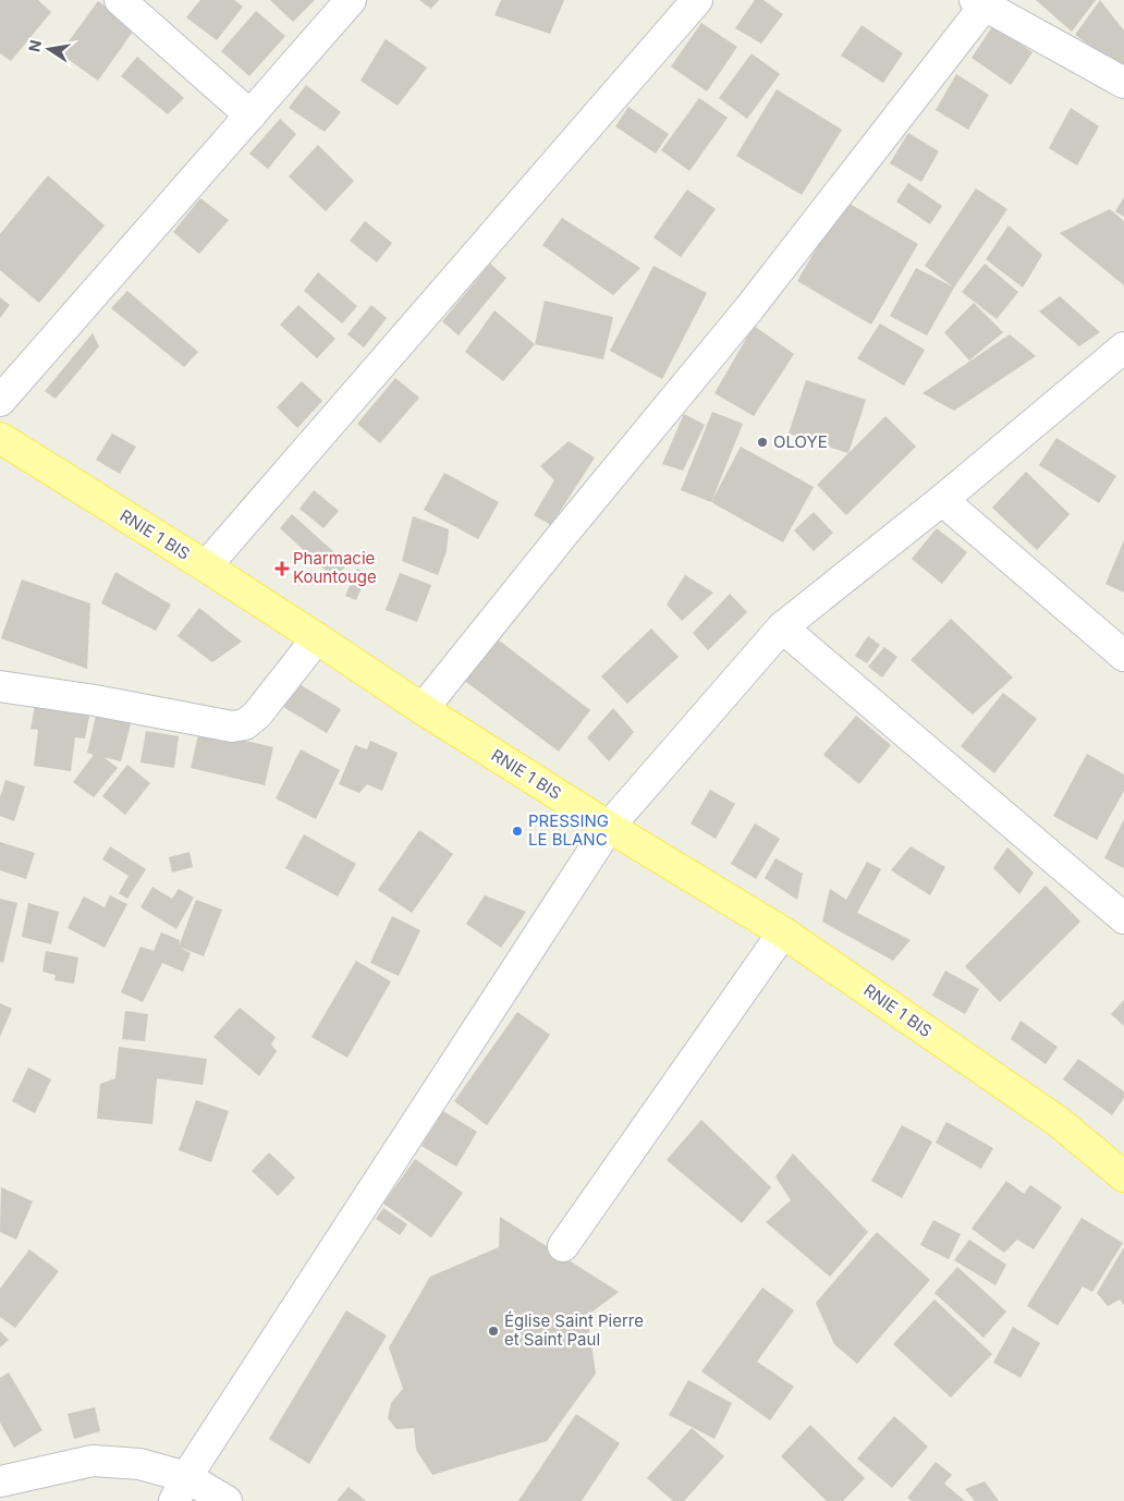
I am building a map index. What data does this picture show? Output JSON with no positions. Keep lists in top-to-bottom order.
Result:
{
  "streets": {
    "main road": ["RNIE 1 BIS"]
  },
  "places": {
    "other": ["OLOYE", "PRESSING LE BLANC", "Église Saint Pierre et Saint Paul"],
    "health": ["Pharmacie Kountouge"]
  },
  "north": "left"
}
